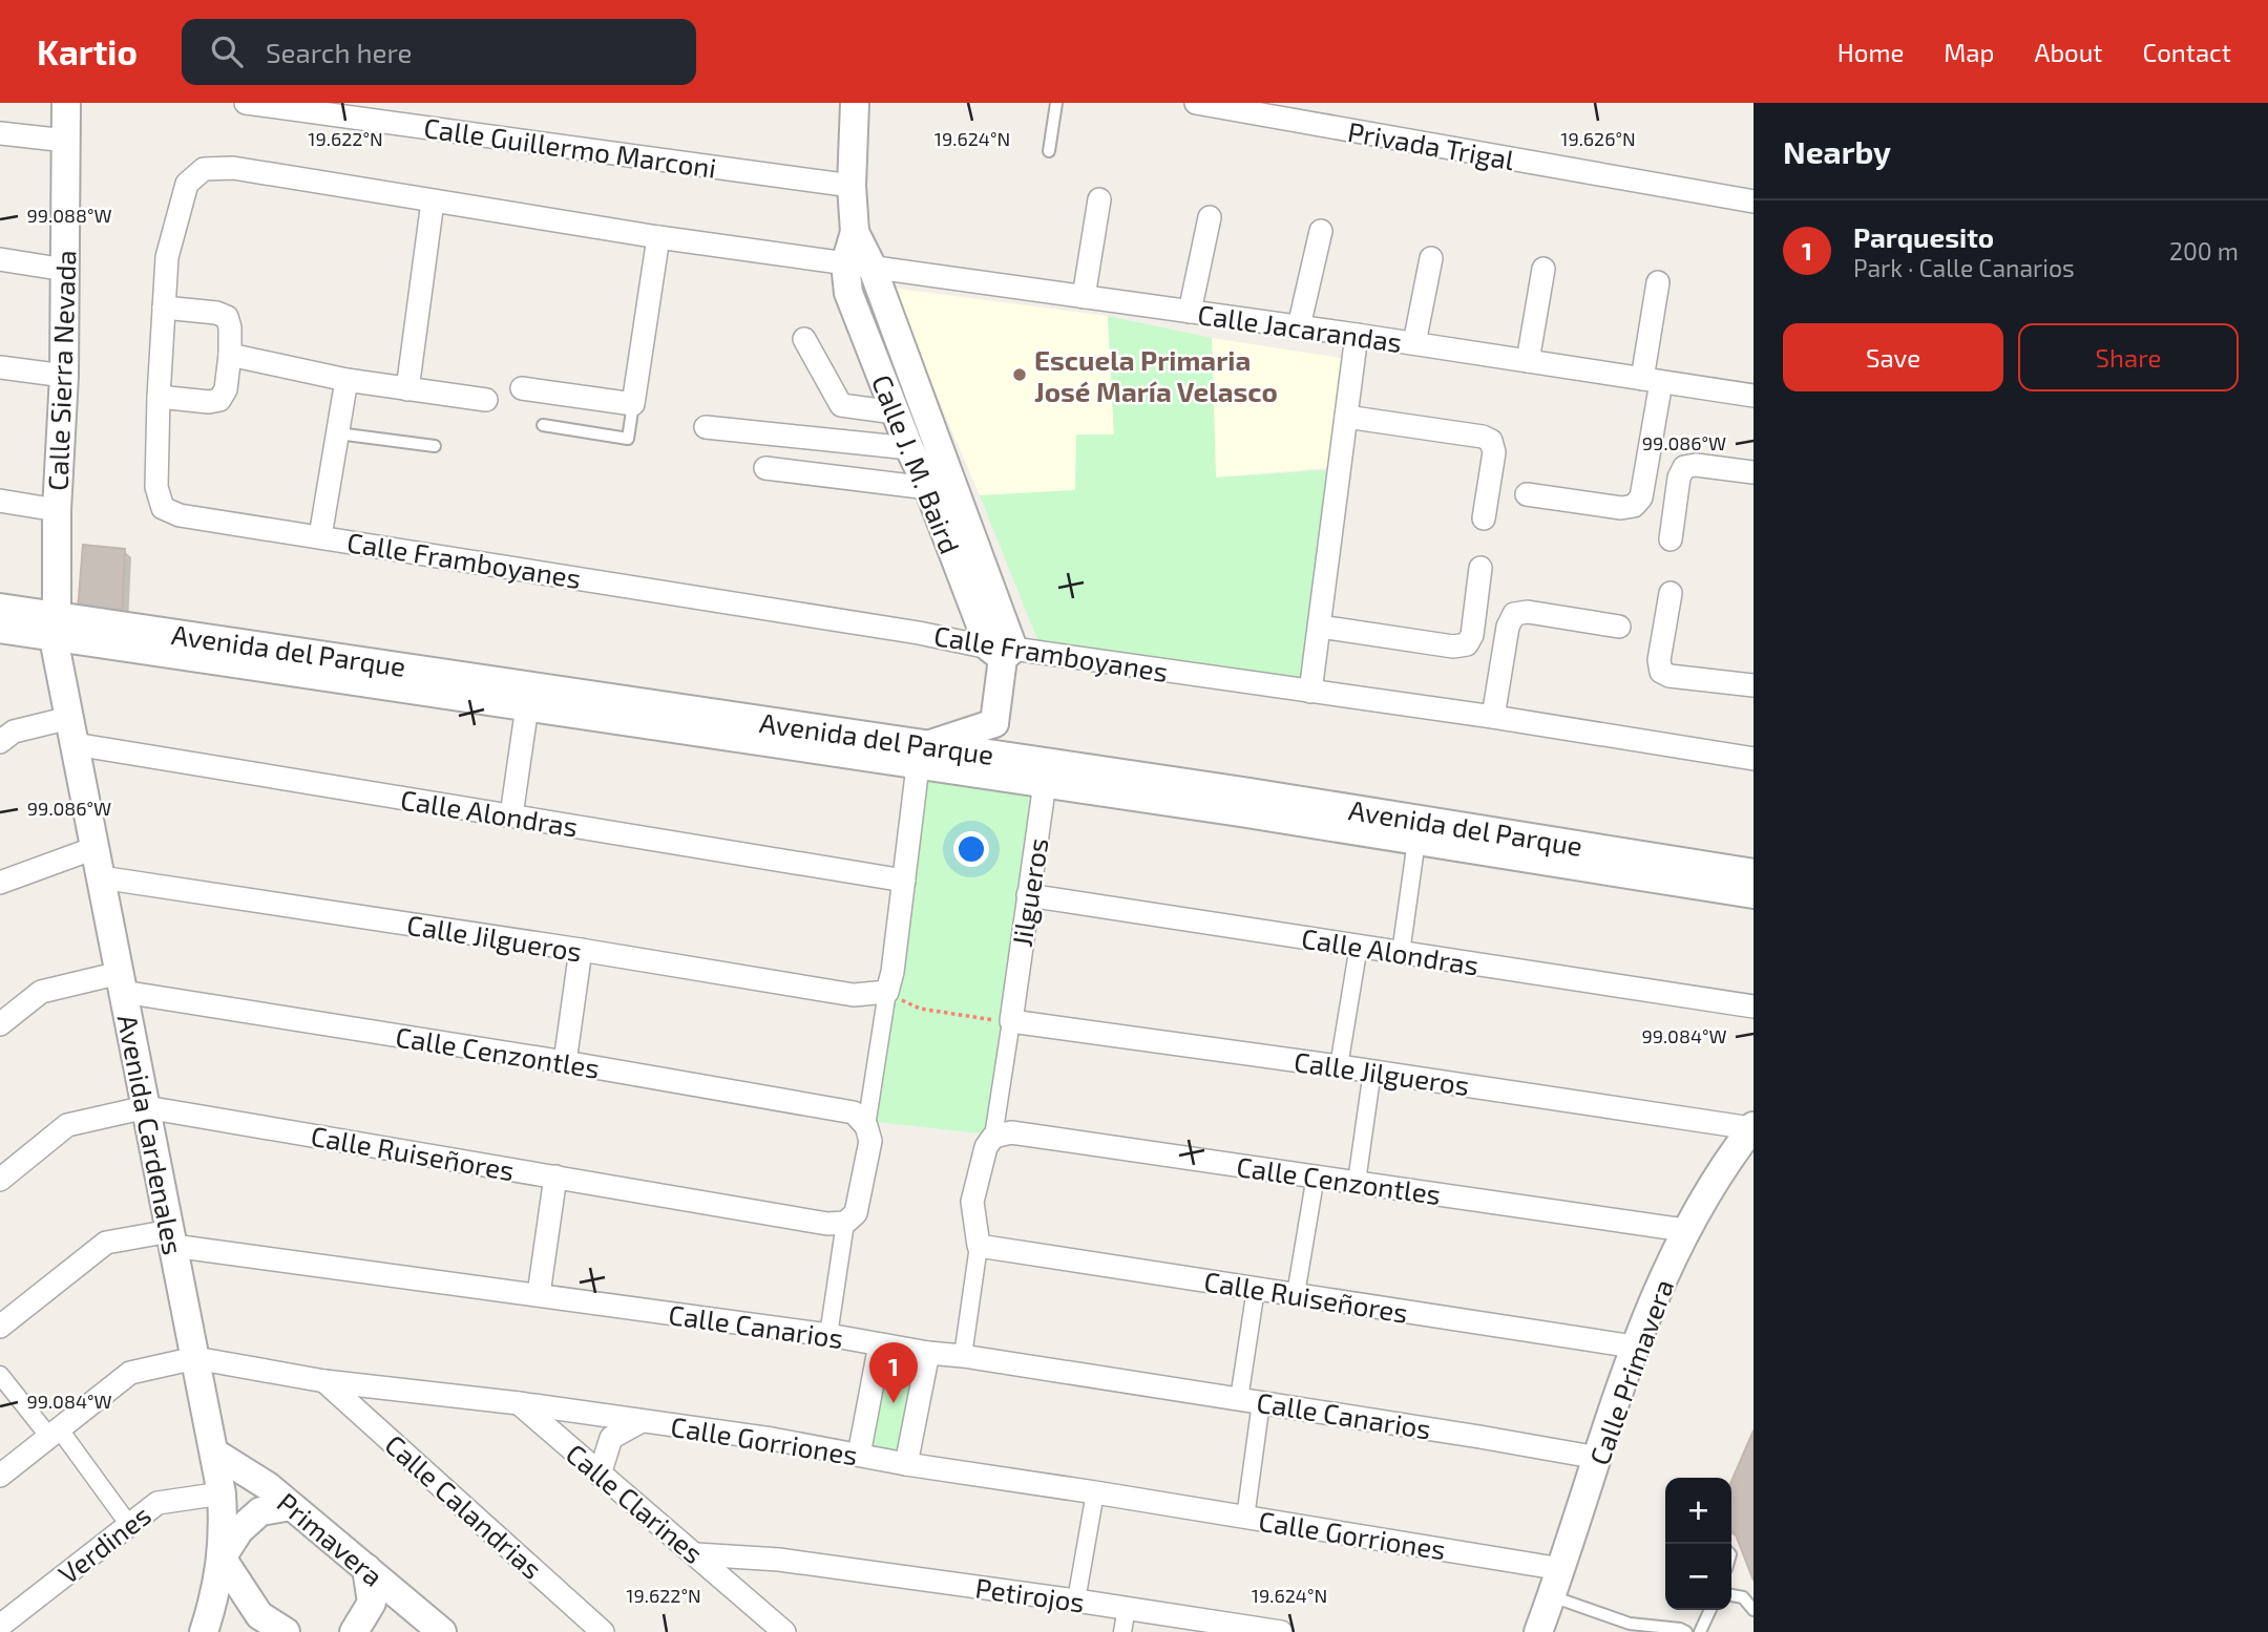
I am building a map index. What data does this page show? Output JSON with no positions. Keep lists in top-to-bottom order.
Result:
{
  "streets": {
    "street": [
      "Privada Trigal",
      "Calle Guillermo Marconi",
      "Calle Jacarandas",
      "Calle Sierra Nevada",
      "Calle J. M. Baird",
      "Calle Framboyanes",
      "Avenida del Parque",
      "Calle Alondras",
      "Jilgueros",
      "Calle Jilgueros",
      "Calle Cenzontles",
      "Avenida Cardenales",
      "Calle Ruiseñores",
      "Calle Canarios",
      "Calle Primavera",
      "Calle Gorriones",
      "Calle Clarines",
      "Calle Calandrias",
      "Primavera",
      "Verdines",
      "Petirojos"
    ]
  },
  "crossings": [
    ["Calle Jacarandas", "Calle J. M. Baird"],
    ["Calle Jacarandas", "Calle Framboyanes"],
    ["Calle Sierra Nevada", "Avenida del Parque"],
    ["Calle Sierra Nevada", "Avenida Cardenales"],
    ["Calle J. M. Baird", "Calle Framboyanes"],
    ["Avenida del Parque", "Jilgueros"],
    ["Avenida del Parque", "Avenida Cardenales"],
    ["Calle Alondras", "Jilgueros"],
    ["Calle Alondras", "Avenida Cardenales"],
    ["Jilgueros", "Calle Jilgueros"],
    ["Calle Jilgueros", "Avenida Cardenales"],
    ["Calle Jilgueros", "Calle Primavera"],
    ["Calle Cenzontles", "Avenida Cardenales"],
    ["Calle Cenzontles", "Calle Primavera"],
    ["Avenida Cardenales", "Calle Ruiseñores"],
    ["Avenida Cardenales", "Calle Canarios"],
    ["Avenida Cardenales", "Calle Gorriones"],
    ["Avenida Cardenales", "Primavera"],
    ["Avenida Cardenales", "Verdines"],
    ["Calle Ruiseñores", "Calle Primavera"],
    ["Calle Canarios", "Calle Primavera"],
    ["Calle Primavera", "Calle Gorriones"],
    ["Calle Gorriones", "Calle Clarines"],
    ["Calle Gorriones", "Calle Calandrias"],
    ["Calle Clarines", "Petirojos"]
  ],
  "places": ["Escuela Primaria José María Velasco"],
  "page": {
    "header": "Kartio",
    "search": "Search here",
    "nav": [
      "Home",
      "Map",
      "About",
      "Contact"
    ],
    "heading": "Nearby",
    "list": [
      {
        "mark": "1",
        "name": "Parquesito",
        "note": "Park · Calle Canarios",
        "value": "200 m"
      }
    ],
    "buttons": ["Save", "Share"],
    "pins": "1",
    "map_buttons": ["+", "−"]
  },
  "coordinates": [
    "19.622°N",
    "19.624°N",
    "19.626°N",
    "99.088°W",
    "99.086°W",
    "99.084°W"
  ]
}
